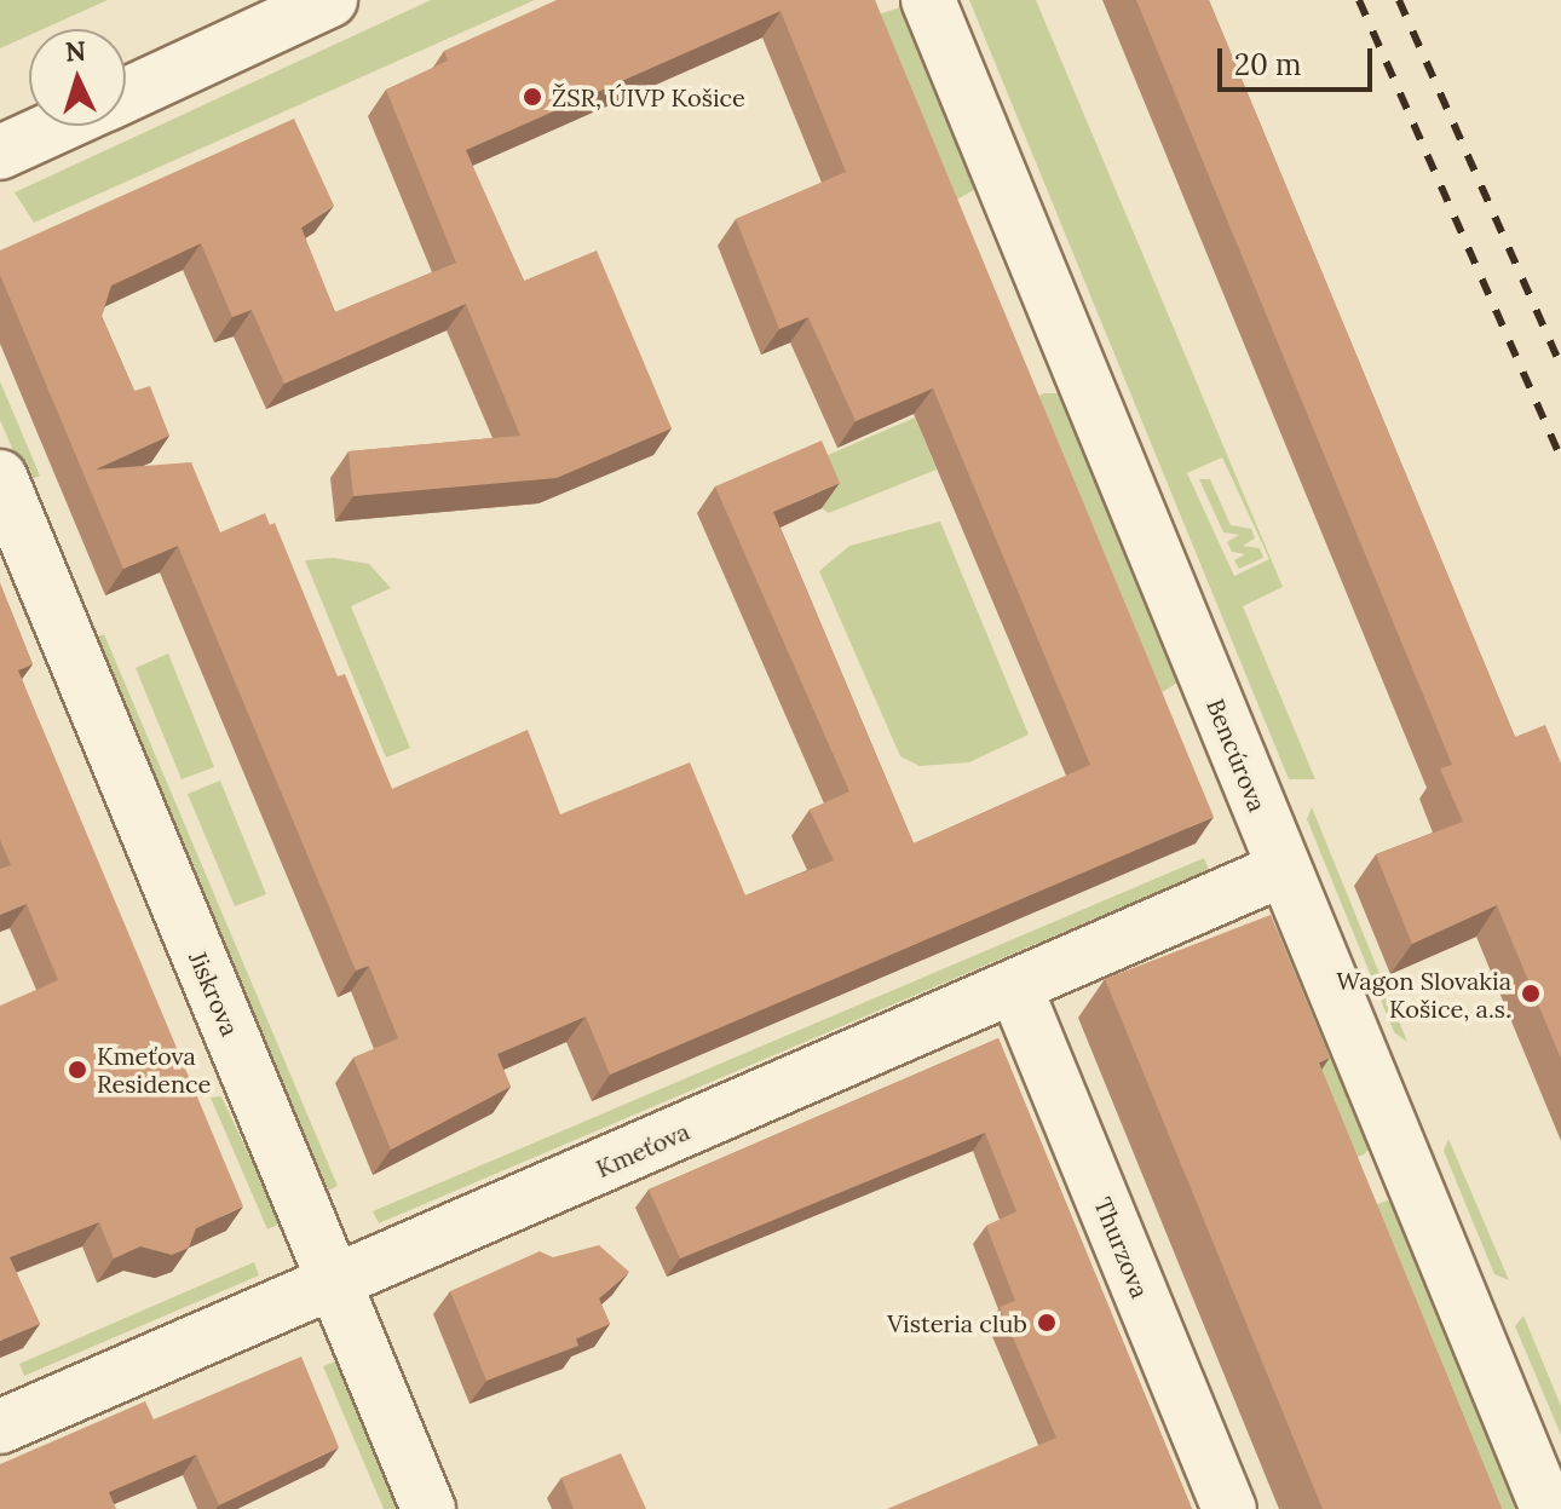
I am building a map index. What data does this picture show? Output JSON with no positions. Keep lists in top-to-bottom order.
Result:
{
  "streets": {
    "street": [
      "Bencúrova",
      "Jiskrova",
      "Kmeťova",
      "Thurzova"
    ]
  },
  "crossings": [
    ["Bencúrova", "Kmeťova"],
    ["Jiskrova", "Kmeťova"],
    ["Kmeťova", "Thurzova"]
  ],
  "places": [
    "ŽSR, ÚIVP Košice",
    "Wagon Slovakia Košice, a.s.",
    "Kmeťova Residence",
    "Visteria club"
  ],
  "scale_bar": "20 m",
  "north": "top"
}
